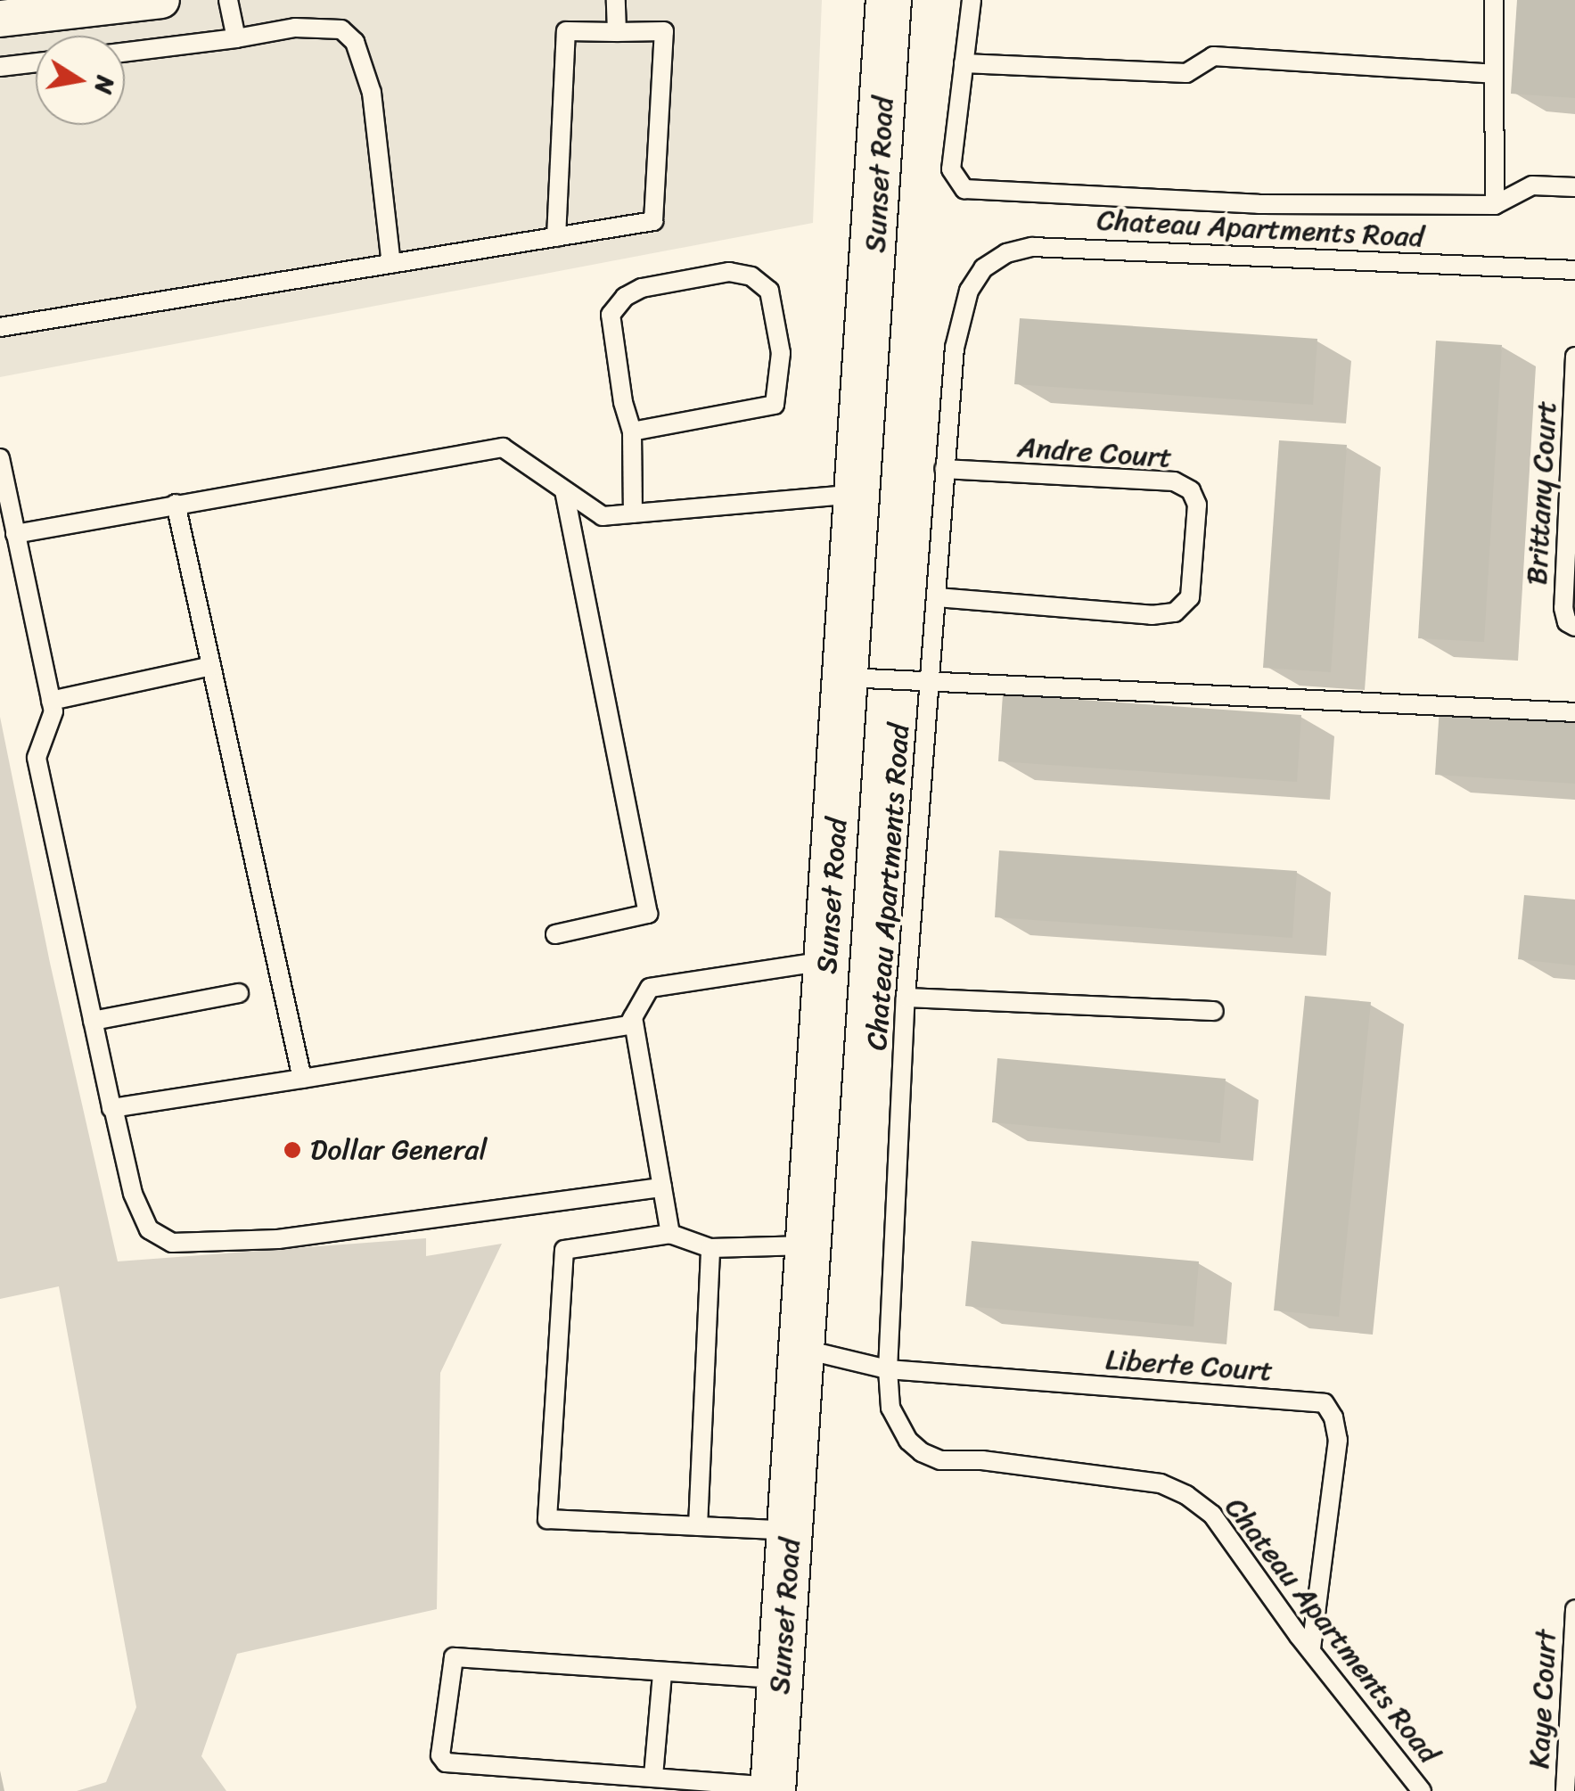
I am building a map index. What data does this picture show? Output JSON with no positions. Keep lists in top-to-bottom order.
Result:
{
  "streets": {
    "street": ["Sunset Road"],
    "lane": [
      "Chateau Apartments Road",
      "Andre Court",
      "Brittany Court",
      "Liberte Court",
      "Kaye Court"
    ]
  },
  "crossings": [
    ["Sunset Road", "Liberte Court"],
    ["Chateau Apartments Road", "Andre Court"],
    ["Chateau Apartments Road", "Liberte Court"]
  ],
  "places": ["Dollar General"],
  "north": "right"
}
